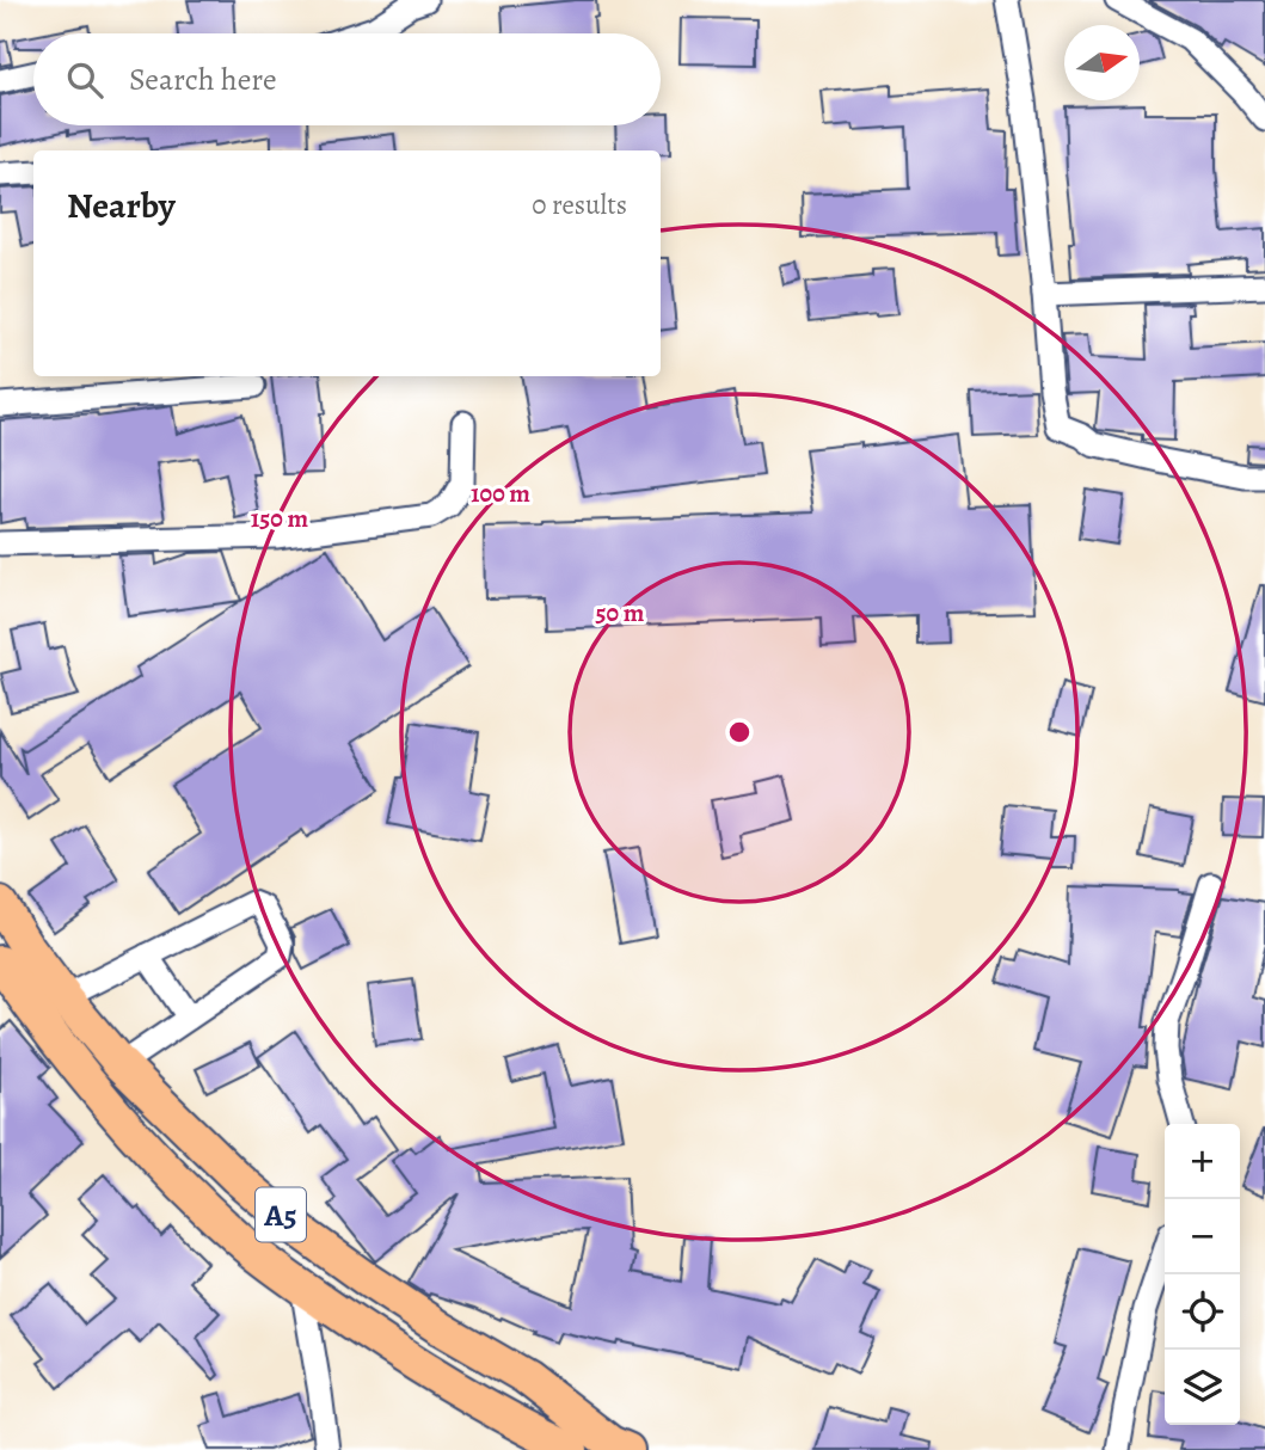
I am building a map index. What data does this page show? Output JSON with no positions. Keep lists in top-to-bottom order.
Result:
{
  "streets": {
    "highway": ["A5"]
  },
  "north": "right",
  "page": {
    "search": "Search here",
    "heading": ["Nearby", "0 results"],
    "map_buttons": ["+", "−"]
  },
  "rings": ["100 m", "150 m", "50 m"]
}
